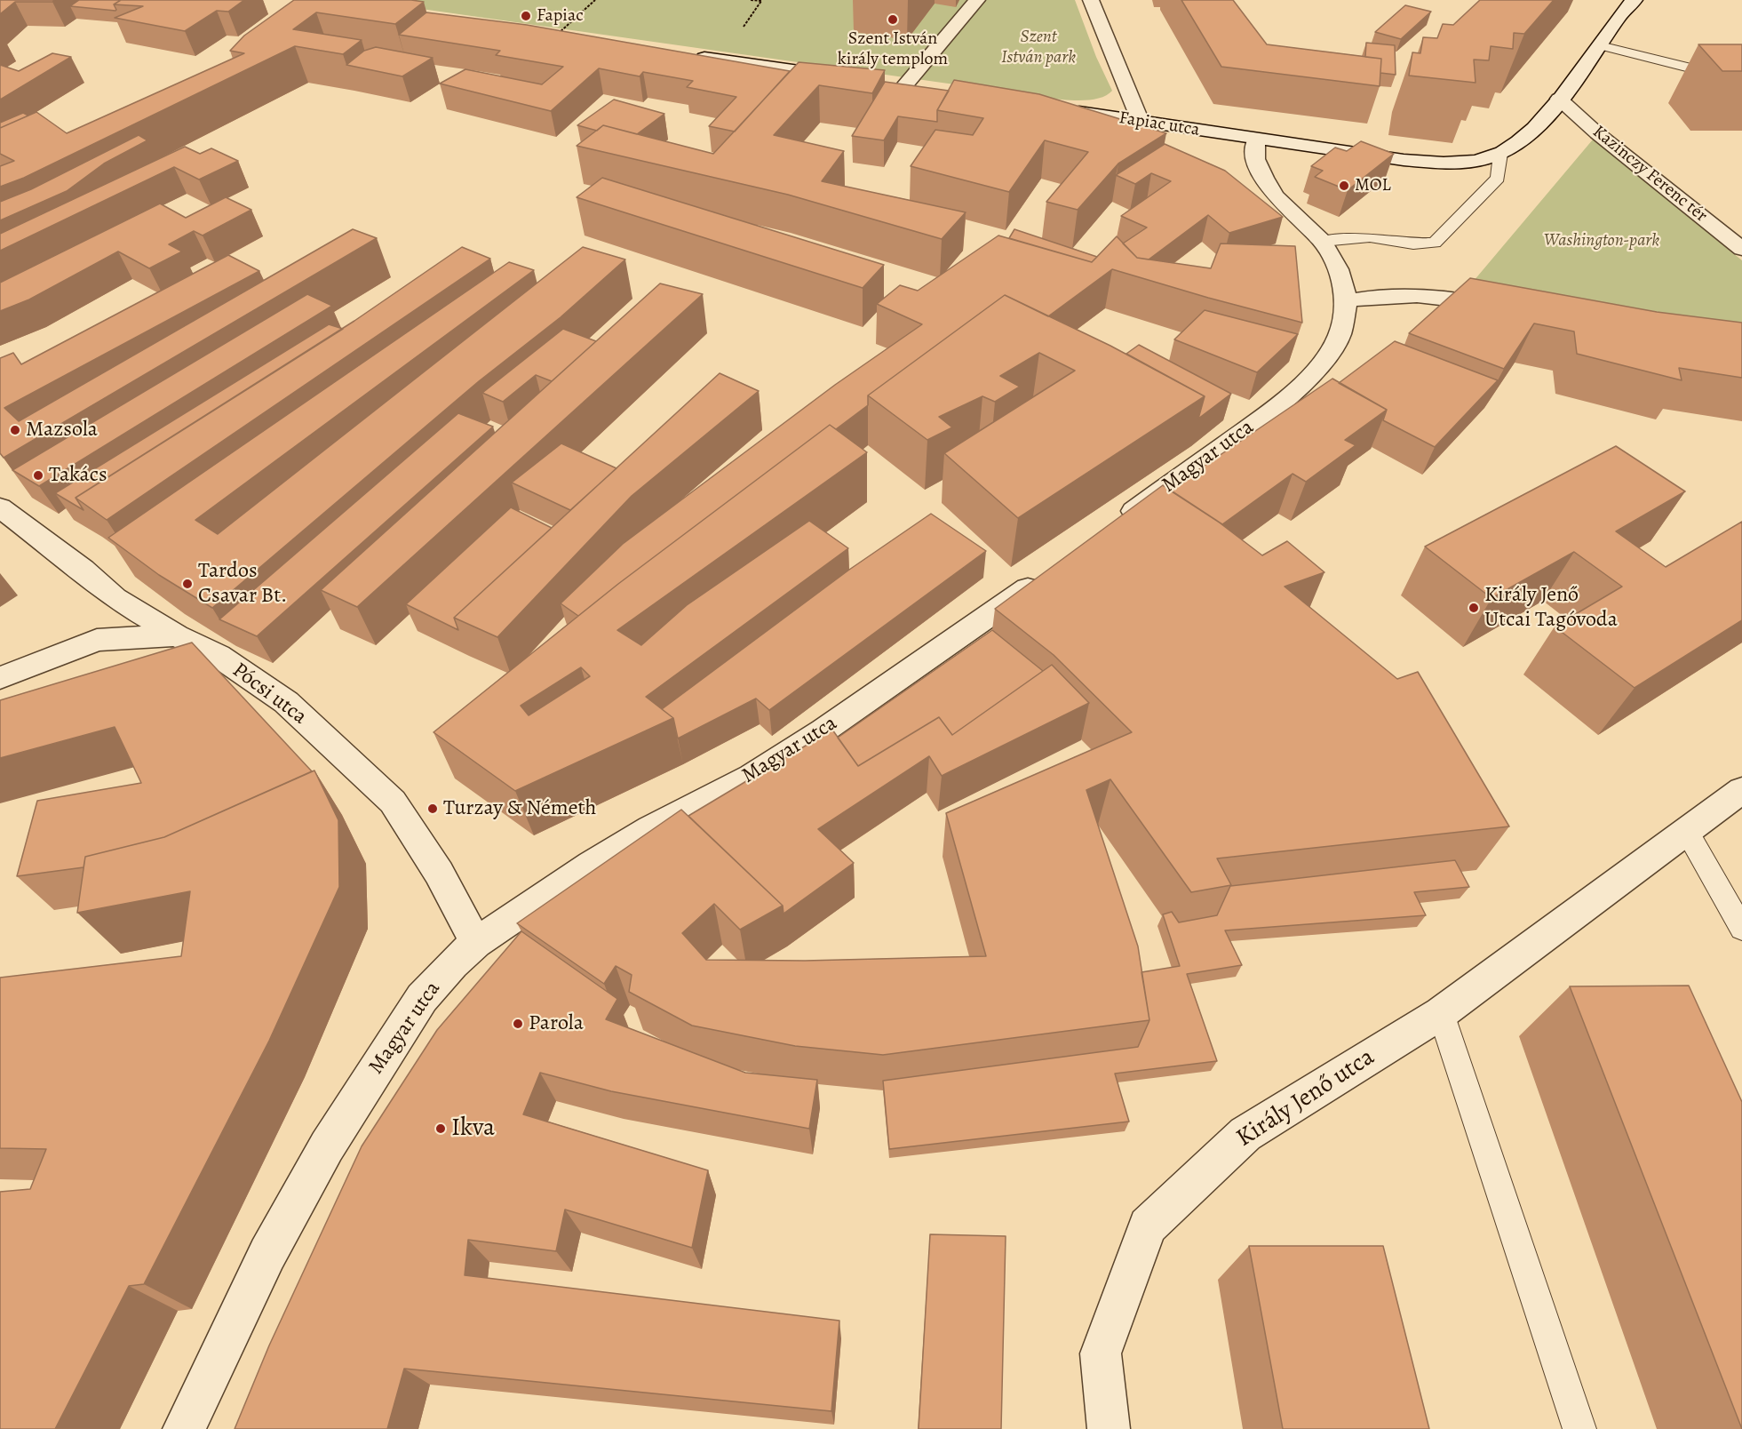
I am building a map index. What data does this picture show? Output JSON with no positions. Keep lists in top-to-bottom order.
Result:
{
  "streets": {
    "street": [
      "Fapiac utca",
      "Kazinczy Ferenc tér",
      "Magyar utca",
      "Pócsi utca",
      "Király Jenő utca"
    ]
  },
  "crossings": [
    ["Fapiac utca", "Magyar utca"],
    ["Magyar utca", "Pócsi utca"]
  ],
  "parks": ["Szent István park", "Washington-park"],
  "places": [
    "Fapiac",
    "Szent István király templom",
    "MOL",
    "Mazsola",
    "Takács",
    "Tardos Csavar Bt.",
    "Király Jenő Utcai Tagóvoda",
    "Turzay & Németh",
    "Parola",
    "Ikva"
  ]
}
